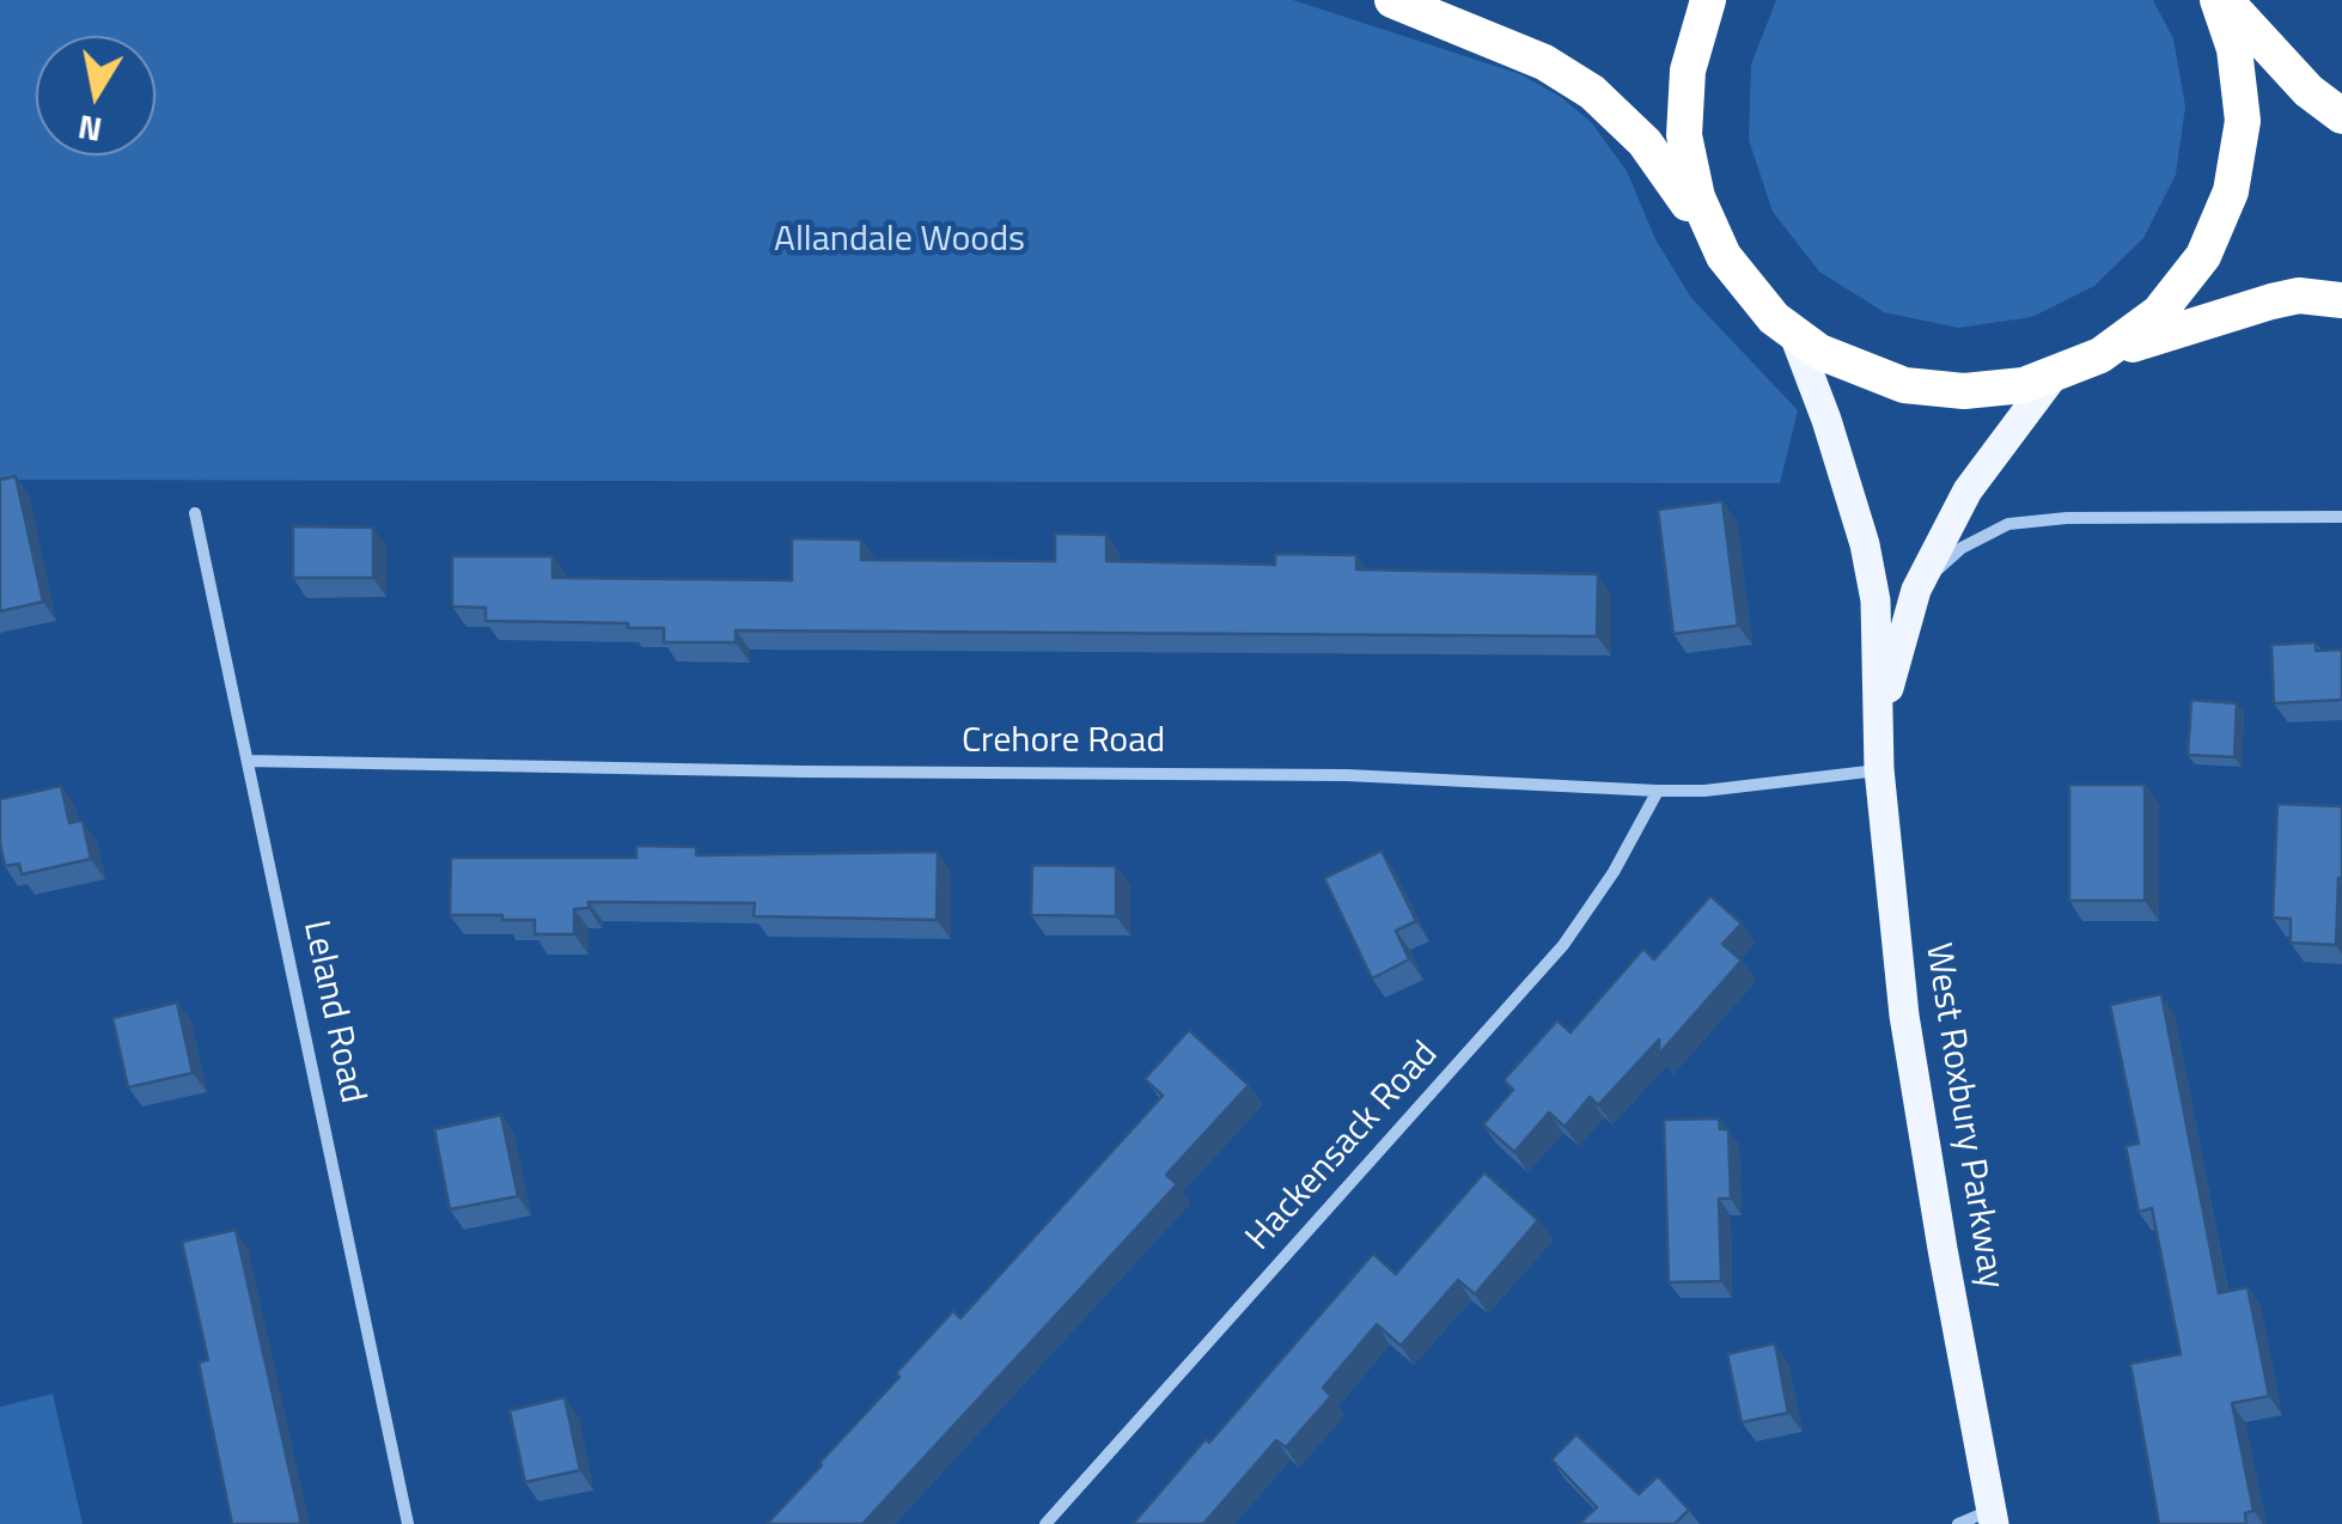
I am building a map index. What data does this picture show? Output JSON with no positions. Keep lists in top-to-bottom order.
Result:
{
  "streets": {
    "main road": ["West Roxbury Parkway"],
    "street": ["Crehore Road", "Leland Road", "Hackensack Road"]
  },
  "crossings": [
    ["Crehore Road", "Leland Road"],
    ["Crehore Road", "West Roxbury Parkway"],
    ["Crehore Road", "Hackensack Road"]
  ],
  "parks": ["Allandale Woods"],
  "north": "bottom"
}
